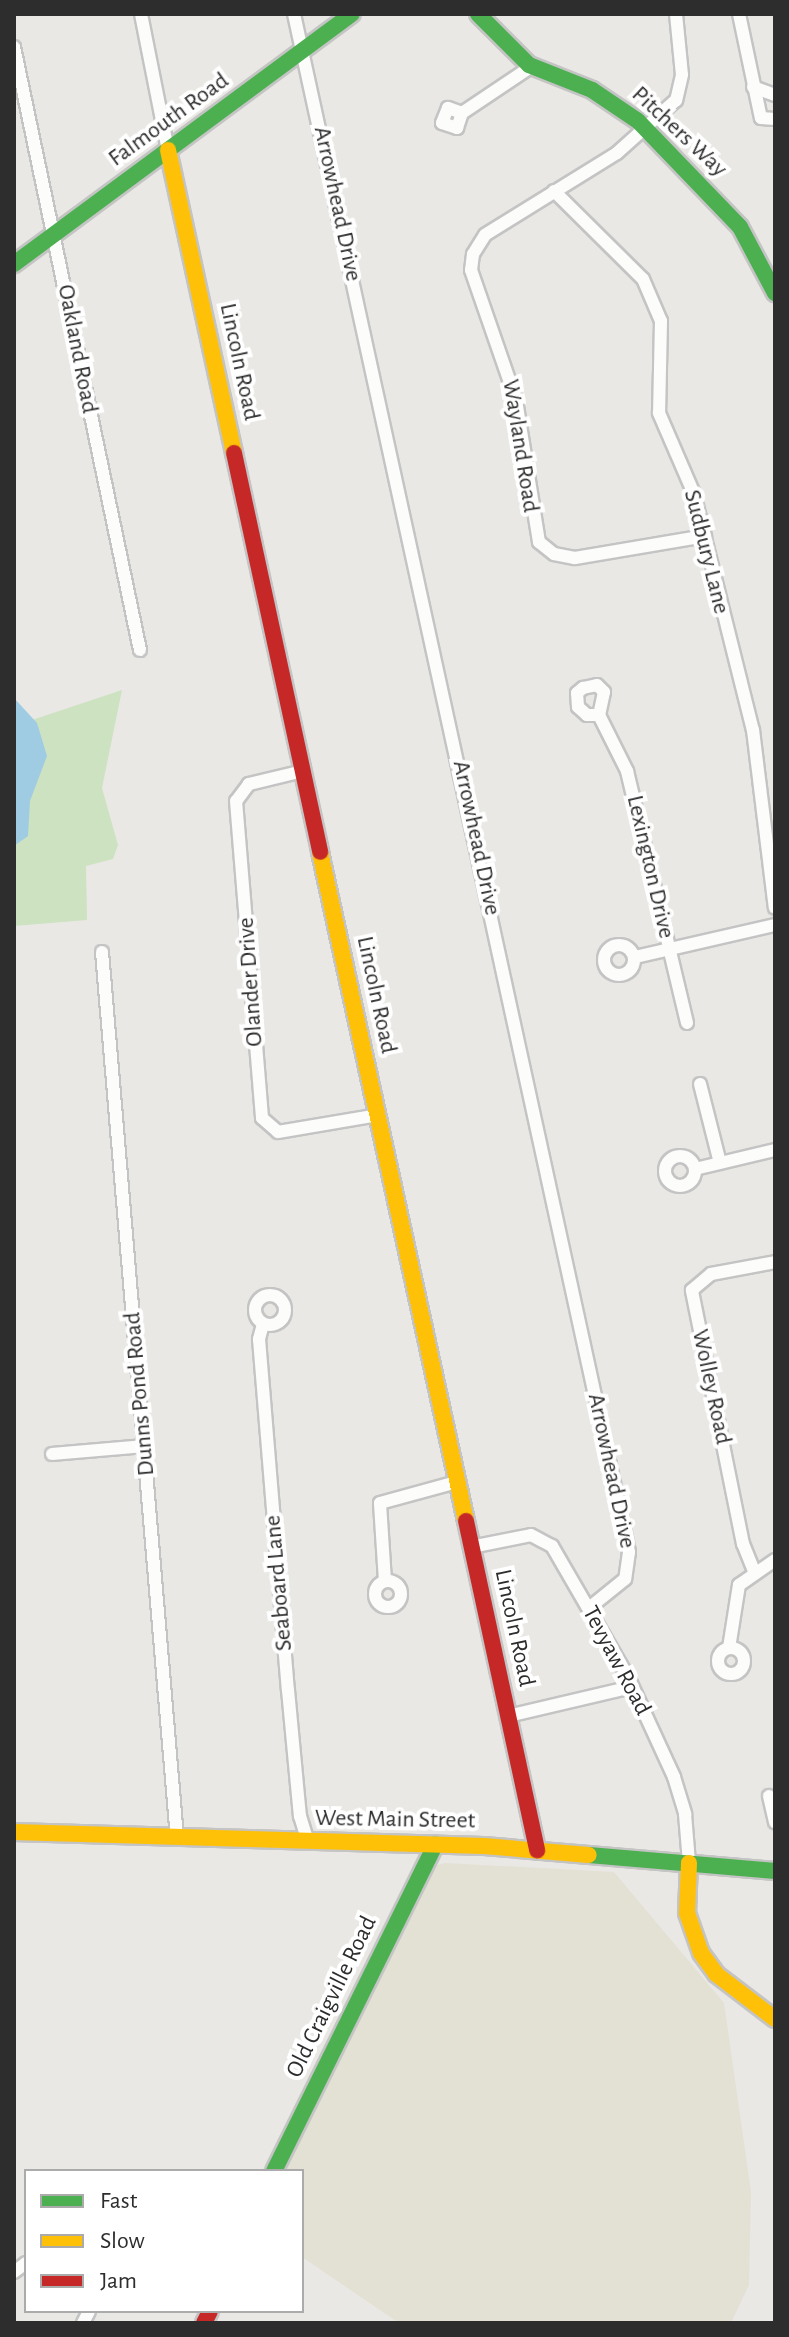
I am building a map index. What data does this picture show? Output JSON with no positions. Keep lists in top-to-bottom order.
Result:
{
  "streets": {
    "street": [
      "Falmouth Road",
      "Pitchers Way",
      "Arrowhead Drive",
      "Oakland Road",
      "Lincoln Road",
      "Wayland Road",
      "Sudbury Lane",
      "Lexington Drive",
      "Olander Drive",
      "Wolley Road",
      "Dunns Pond Road",
      "Seaboard Lane",
      "Tevyaw Road",
      "West Main Street",
      "Old Craigville Road"
    ]
  },
  "crossings": [
    ["Falmouth Road", "Arrowhead Drive"],
    ["Falmouth Road", "Oakland Road"],
    ["Falmouth Road", "Lincoln Road"],
    ["Pitchers Way", "Wayland Road"],
    ["Arrowhead Drive", "Tevyaw Road"],
    ["Lincoln Road", "Olander Drive"],
    ["Lincoln Road", "Tevyaw Road"],
    ["Lincoln Road", "West Main Street"],
    ["Wayland Road", "Sudbury Lane"],
    ["Dunns Pond Road", "West Main Street"],
    ["Seaboard Lane", "West Main Street"],
    ["Tevyaw Road", "West Main Street"],
    ["West Main Street", "Old Craigville Road"]
  ],
  "legend": ["Fast", "Slow", "Jam"]
}
